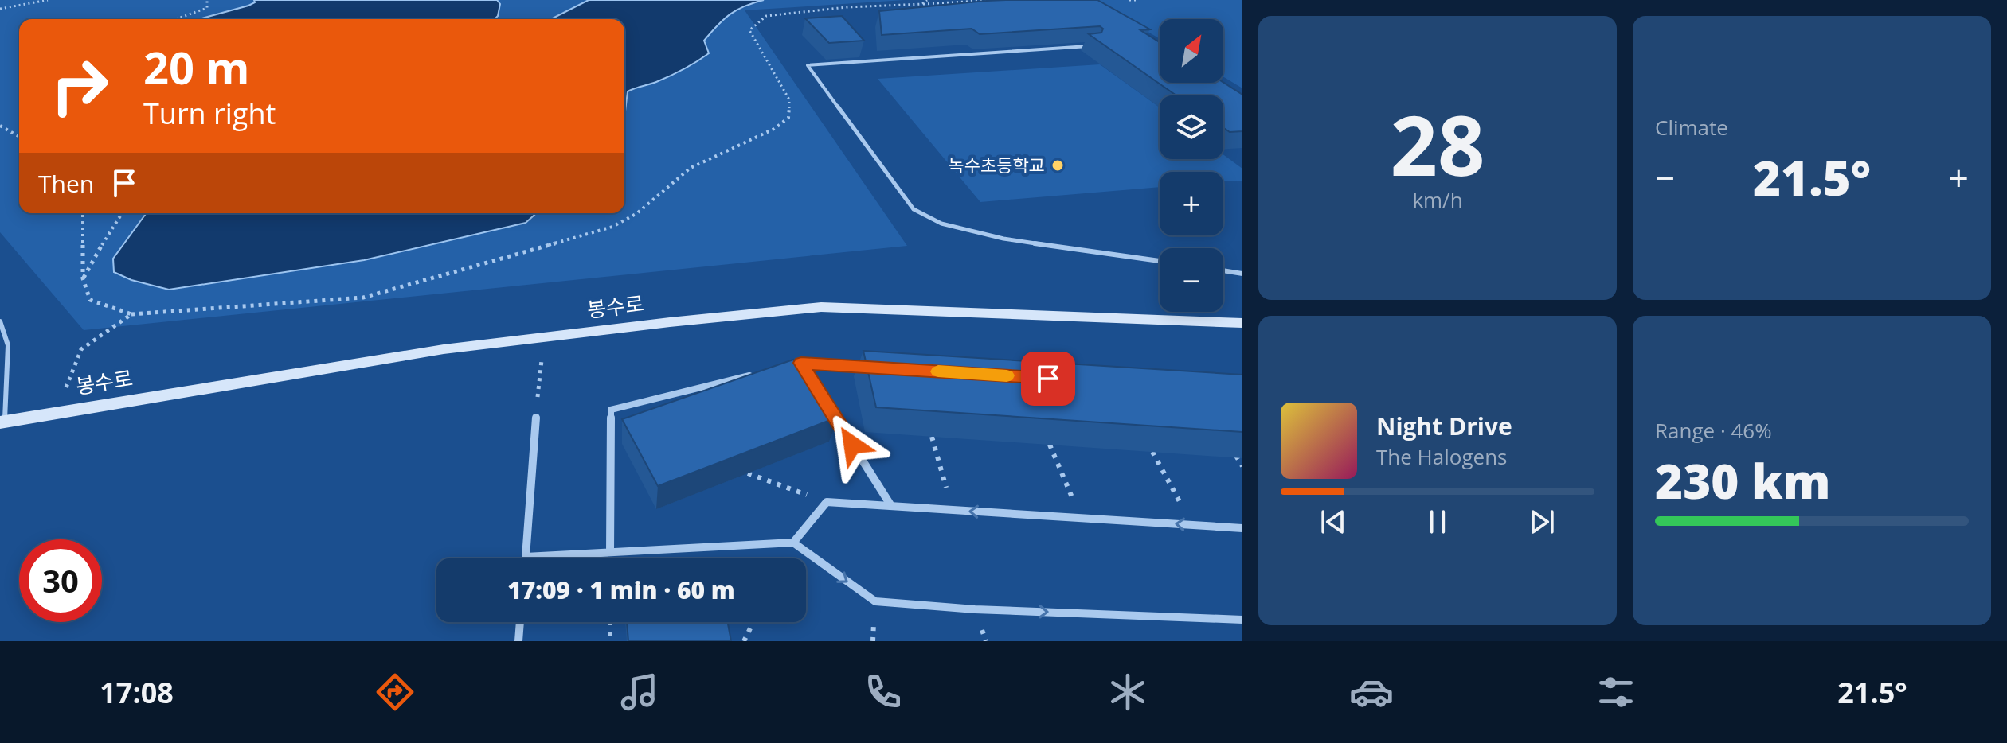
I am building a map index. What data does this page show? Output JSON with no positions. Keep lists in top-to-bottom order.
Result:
{
  "streets": {
    "main road": ["봉수로"]
  },
  "places": ["녹수초등학교"],
  "north": "top right",
  "page": {
    "tile": [
      ["28", "km/h"],
      "Climate",
      ["Range · 46%", "230 km"]
    ],
    "map_buttons": ["+", "−"],
    "turn": ["20 m", "Turn right"],
    "heat": ["−", "21.5°", "+"],
    "then": "Then",
    "song": ["Night Drive", "The Halogens"],
    "limit": "30",
    "trip": "17:09 · 1 min · 60 m",
    "tabs": ["17:08", "21.5°"]
  }
}
